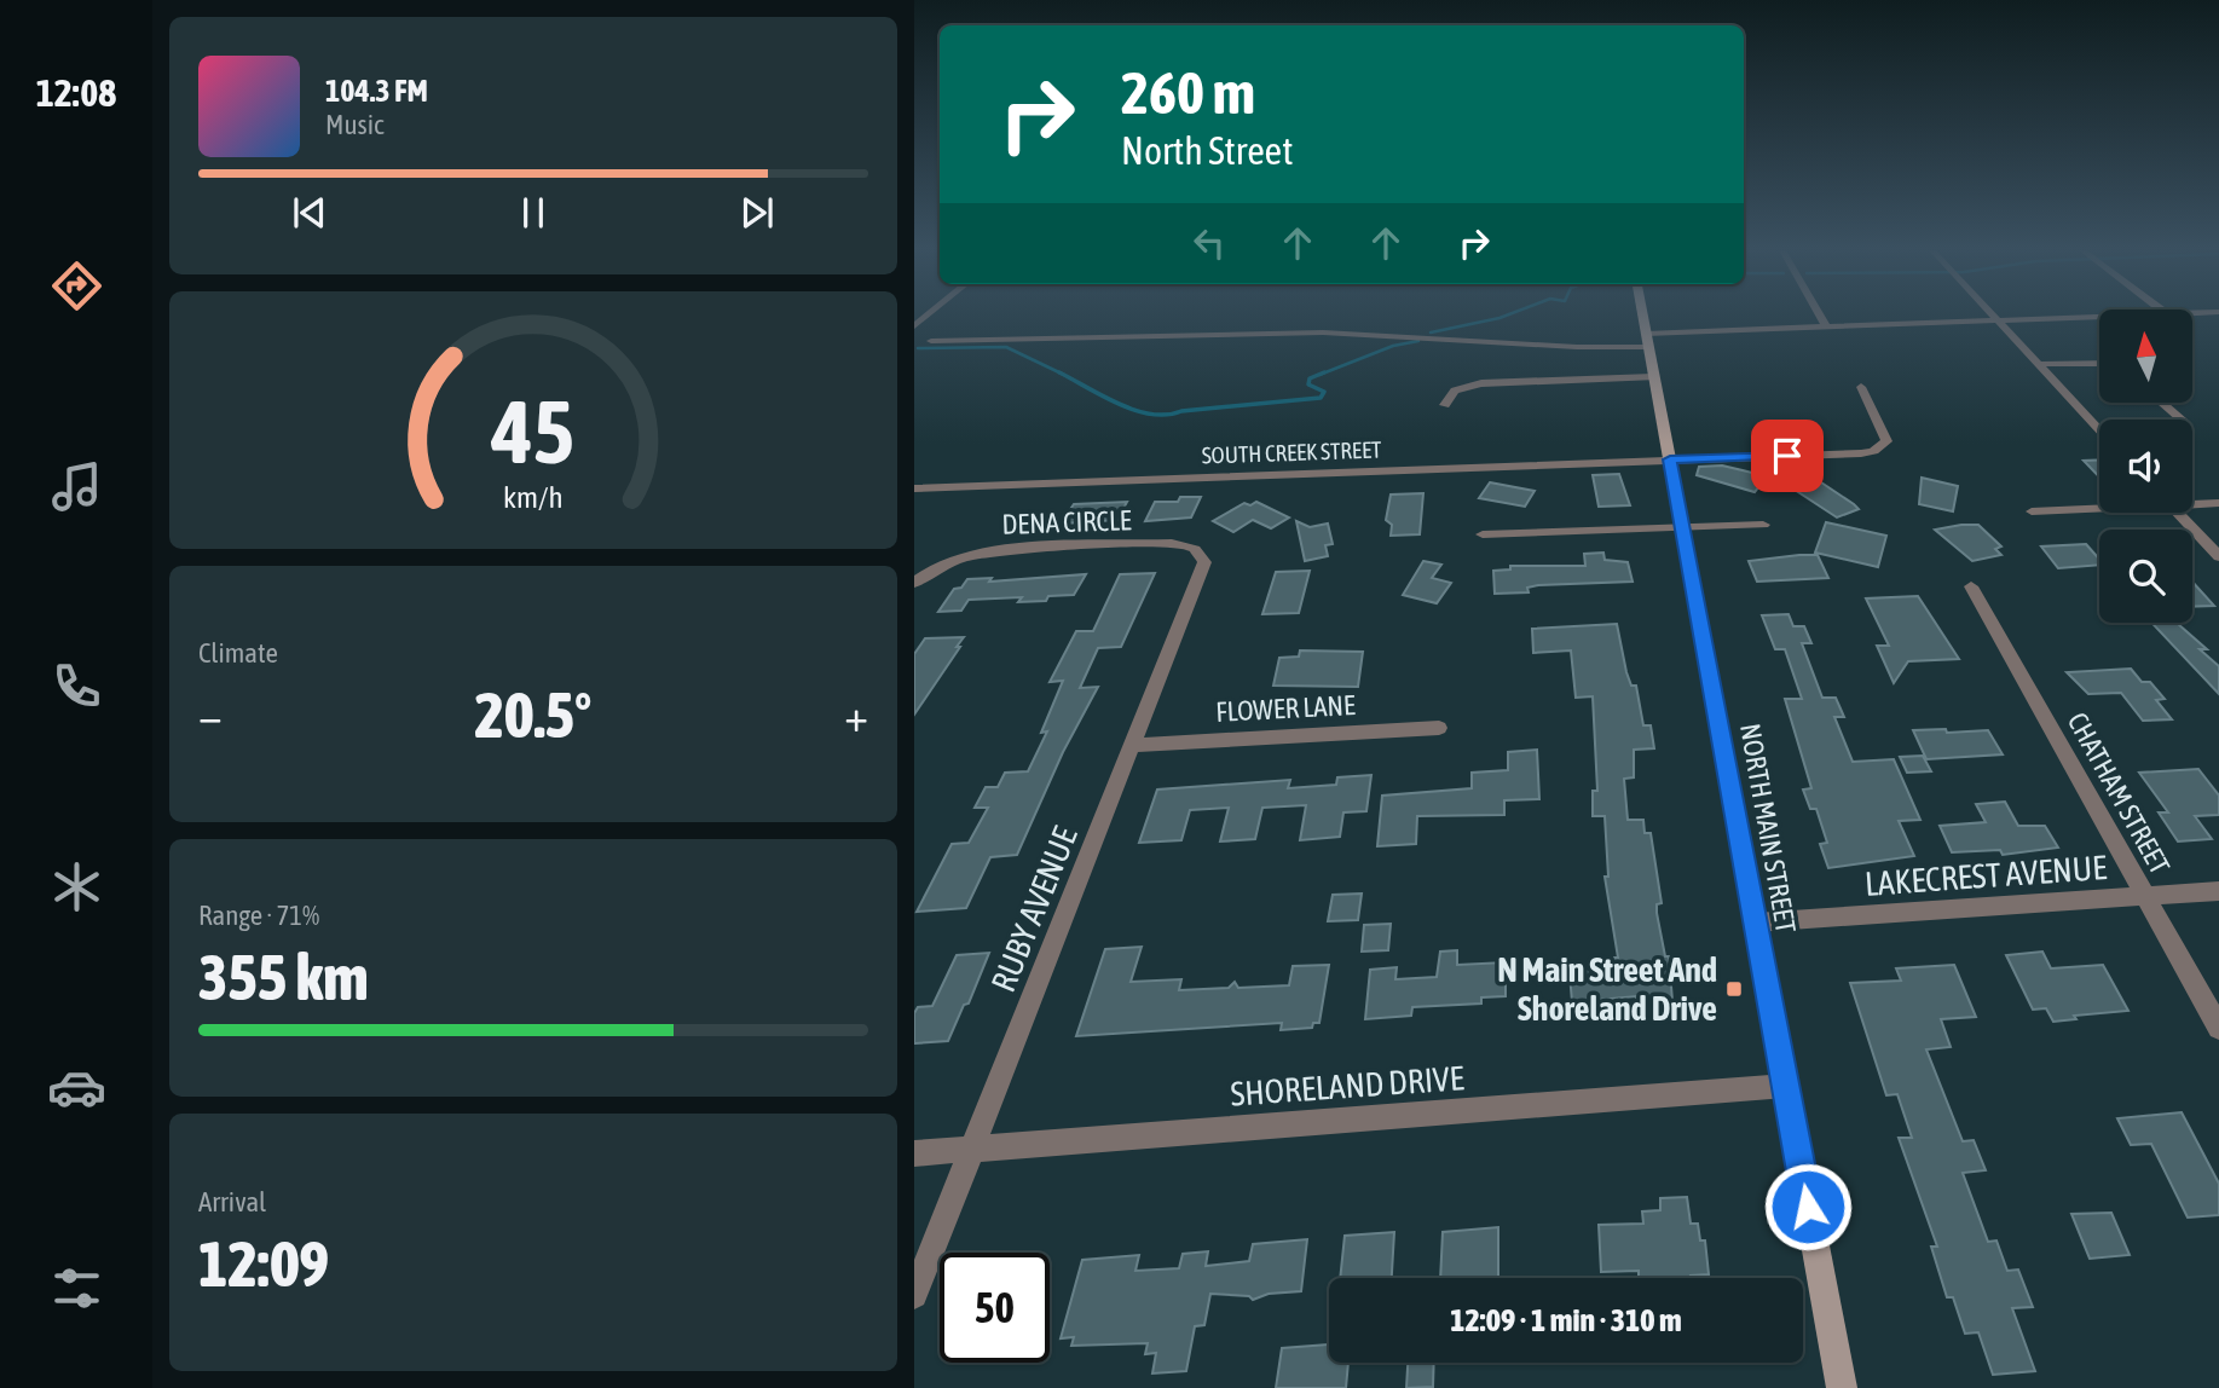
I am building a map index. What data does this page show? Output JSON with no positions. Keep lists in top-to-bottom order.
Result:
{
  "streets": {
    "main road": ["NORTH MAIN STREET"],
    "street": [
      "SOUTH CREEK STREET",
      "DENA CIRCLE",
      "FLOWER LANE",
      "CHATHAM STREET",
      "LAKECREST AVENUE",
      "RUBY AVENUE",
      "SHORELAND DRIVE"
    ]
  },
  "crossings": [
    ["SOUTH CREEK STREET", "NORTH MAIN STREET"],
    ["DENA CIRCLE", "RUBY AVENUE"],
    ["FLOWER LANE", "RUBY AVENUE"],
    ["CHATHAM STREET", "LAKECREST AVENUE"],
    ["NORTH MAIN STREET", "LAKECREST AVENUE"],
    ["NORTH MAIN STREET", "SHORELAND DRIVE"],
    ["RUBY AVENUE", "SHORELAND DRIVE"]
  ],
  "places": {
    "transit": ["N Main Street And Shoreland Drive"]
  },
  "north": "top",
  "page": {
    "tabs": "12:08",
    "turn": ["260 m", "North Street"],
    "song": ["104.3 FM", "Music"],
    "tile": [
      "Climate",
      ["Range · 71%", "355 km"],
      ["Arrival", "12:09"]
    ],
    "heat": ["−", "20.5°", "+"],
    "limit": "50",
    "trip": "12:09 · 1 min · 310 m",
    "gauge": ["45", "km/h"]
  }
}
